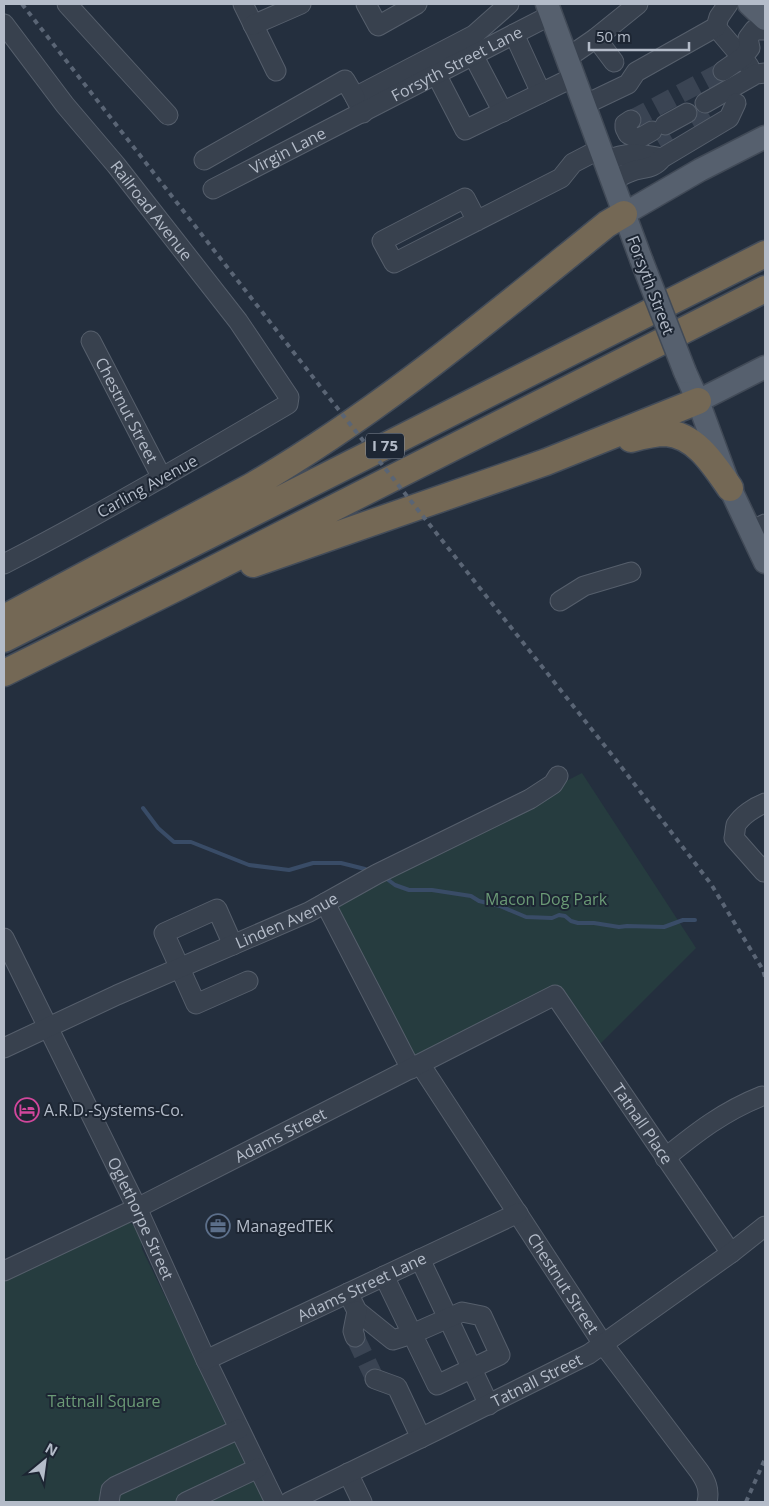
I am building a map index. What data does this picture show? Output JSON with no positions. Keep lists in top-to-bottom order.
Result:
{
  "streets": {
    "highway": ["I 75"],
    "main road": ["Forsyth Street"],
    "street": [
      "Forsyth Street Lane",
      "Virgin Lane",
      "Railroad Avenue",
      "Chestnut Street",
      "Carling Avenue",
      "Linden Avenue",
      "Tatnall Place",
      "Adams Street",
      "Oglethorpe Street",
      "Adams Street Lane",
      "Tatnall Street"
    ]
  },
  "crossings": [
    ["Forsyth Street Lane", "Virgin Lane"],
    ["Forsyth Street Lane", "Forsyth Street"],
    ["Railroad Avenue", "Carling Avenue"],
    ["Chestnut Street", "Carling Avenue"],
    ["Chestnut Street", "Linden Avenue"],
    ["Chestnut Street", "Adams Street"],
    ["Chestnut Street", "Adams Street Lane"],
    ["Chestnut Street", "Tatnall Street"],
    ["Linden Avenue", "Oglethorpe Street"],
    ["Tatnall Place", "Adams Street"],
    ["Tatnall Place", "Tatnall Street"],
    ["Adams Street", "Oglethorpe Street"],
    ["Oglethorpe Street", "Adams Street Lane"]
  ],
  "parks": ["Macon Dog Park", "Tattnall Square"],
  "places": {
    "hotel": ["A.R.D.-Systems-Co."],
    "office": ["ManagedTEK"]
  },
  "scale_bar": "50 m",
  "north": "top right"
}
